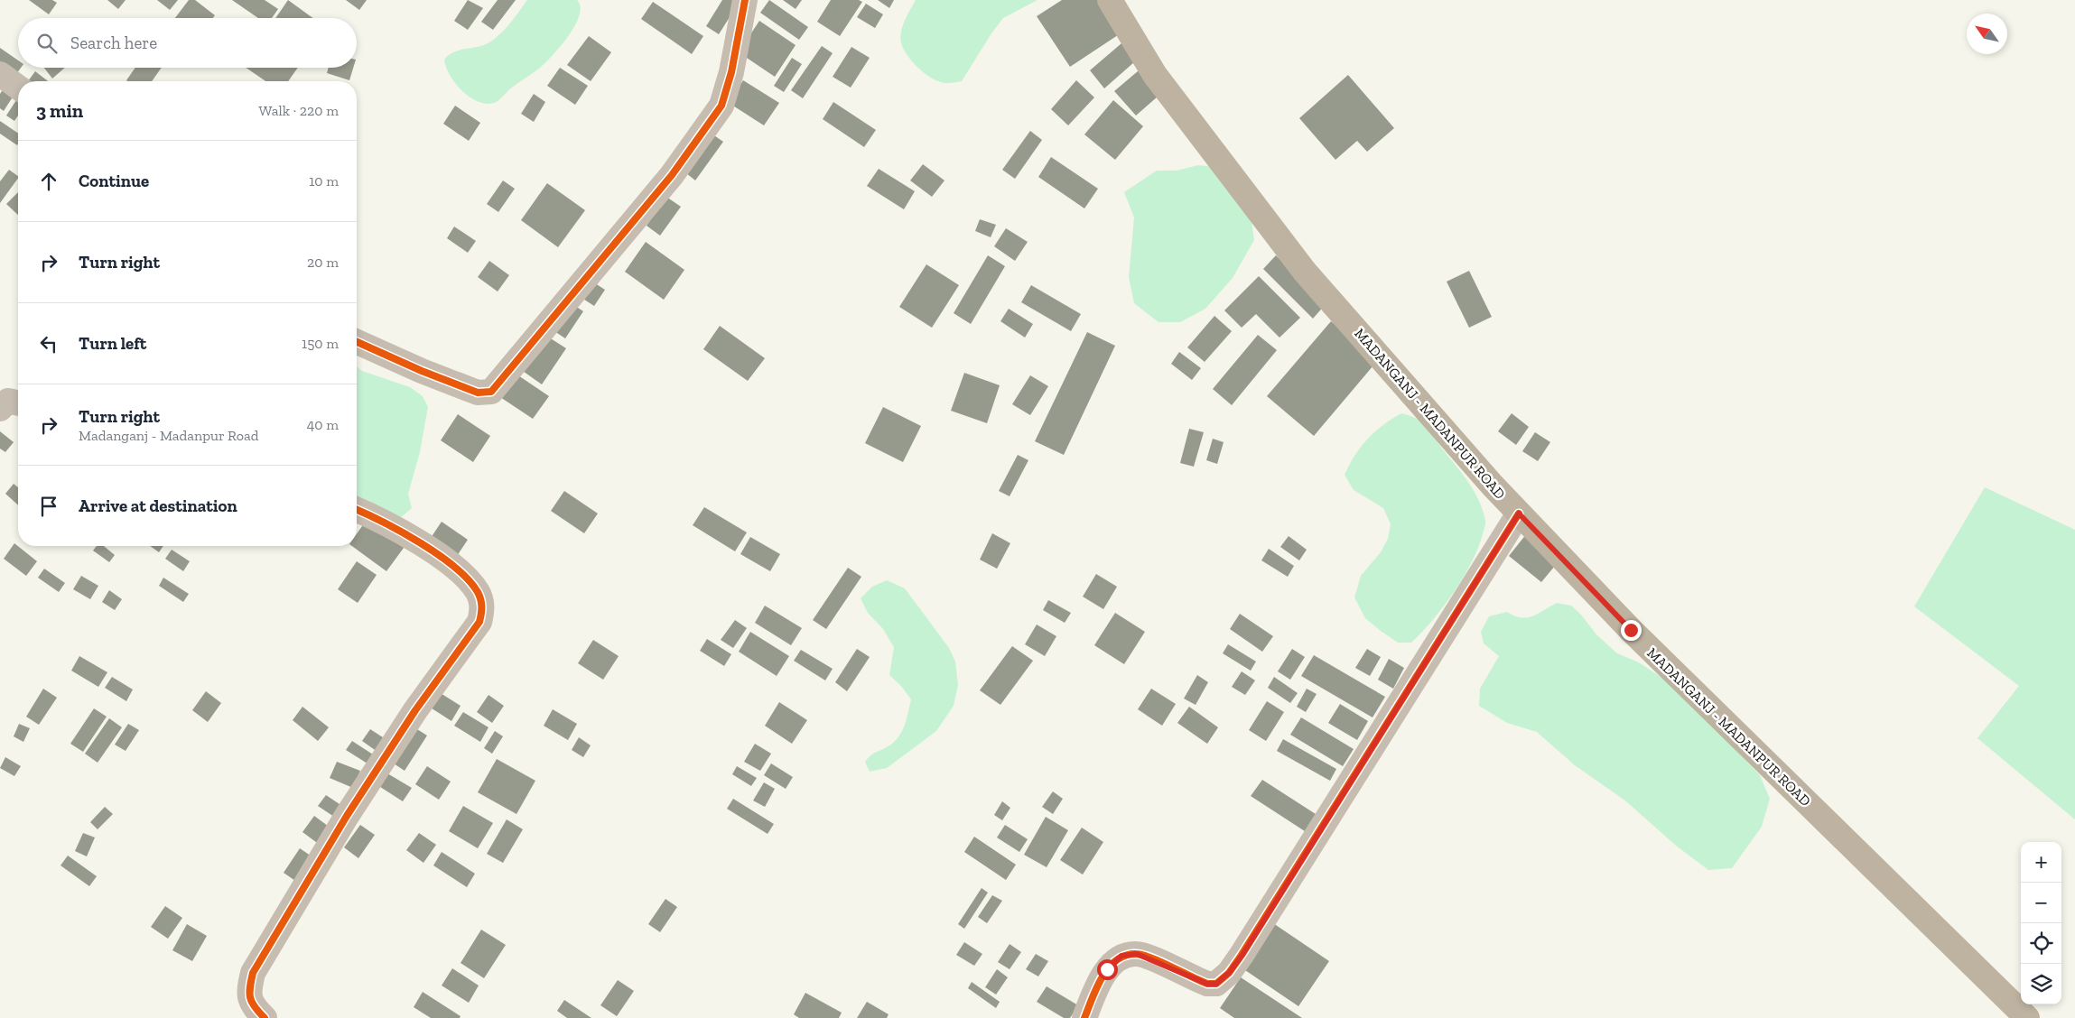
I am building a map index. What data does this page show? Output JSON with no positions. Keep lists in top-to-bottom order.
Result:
{
  "streets": {
    "main road": ["MADANGANJ - MADANPUR ROAD"]
  },
  "north": "top left",
  "page": {
    "search": "Search here",
    "heading": ["3 min", "Walk · 220 m"],
    "list": [
      ["Continue", "10 m"],
      ["Turn right", "20 m"],
      ["Turn left", "150 m"],
      ["Turn right", "Madanganj - Madanpur Road", "40 m"],
      "Arrive at destination"
    ],
    "map_buttons": ["+", "−"]
  }
}
